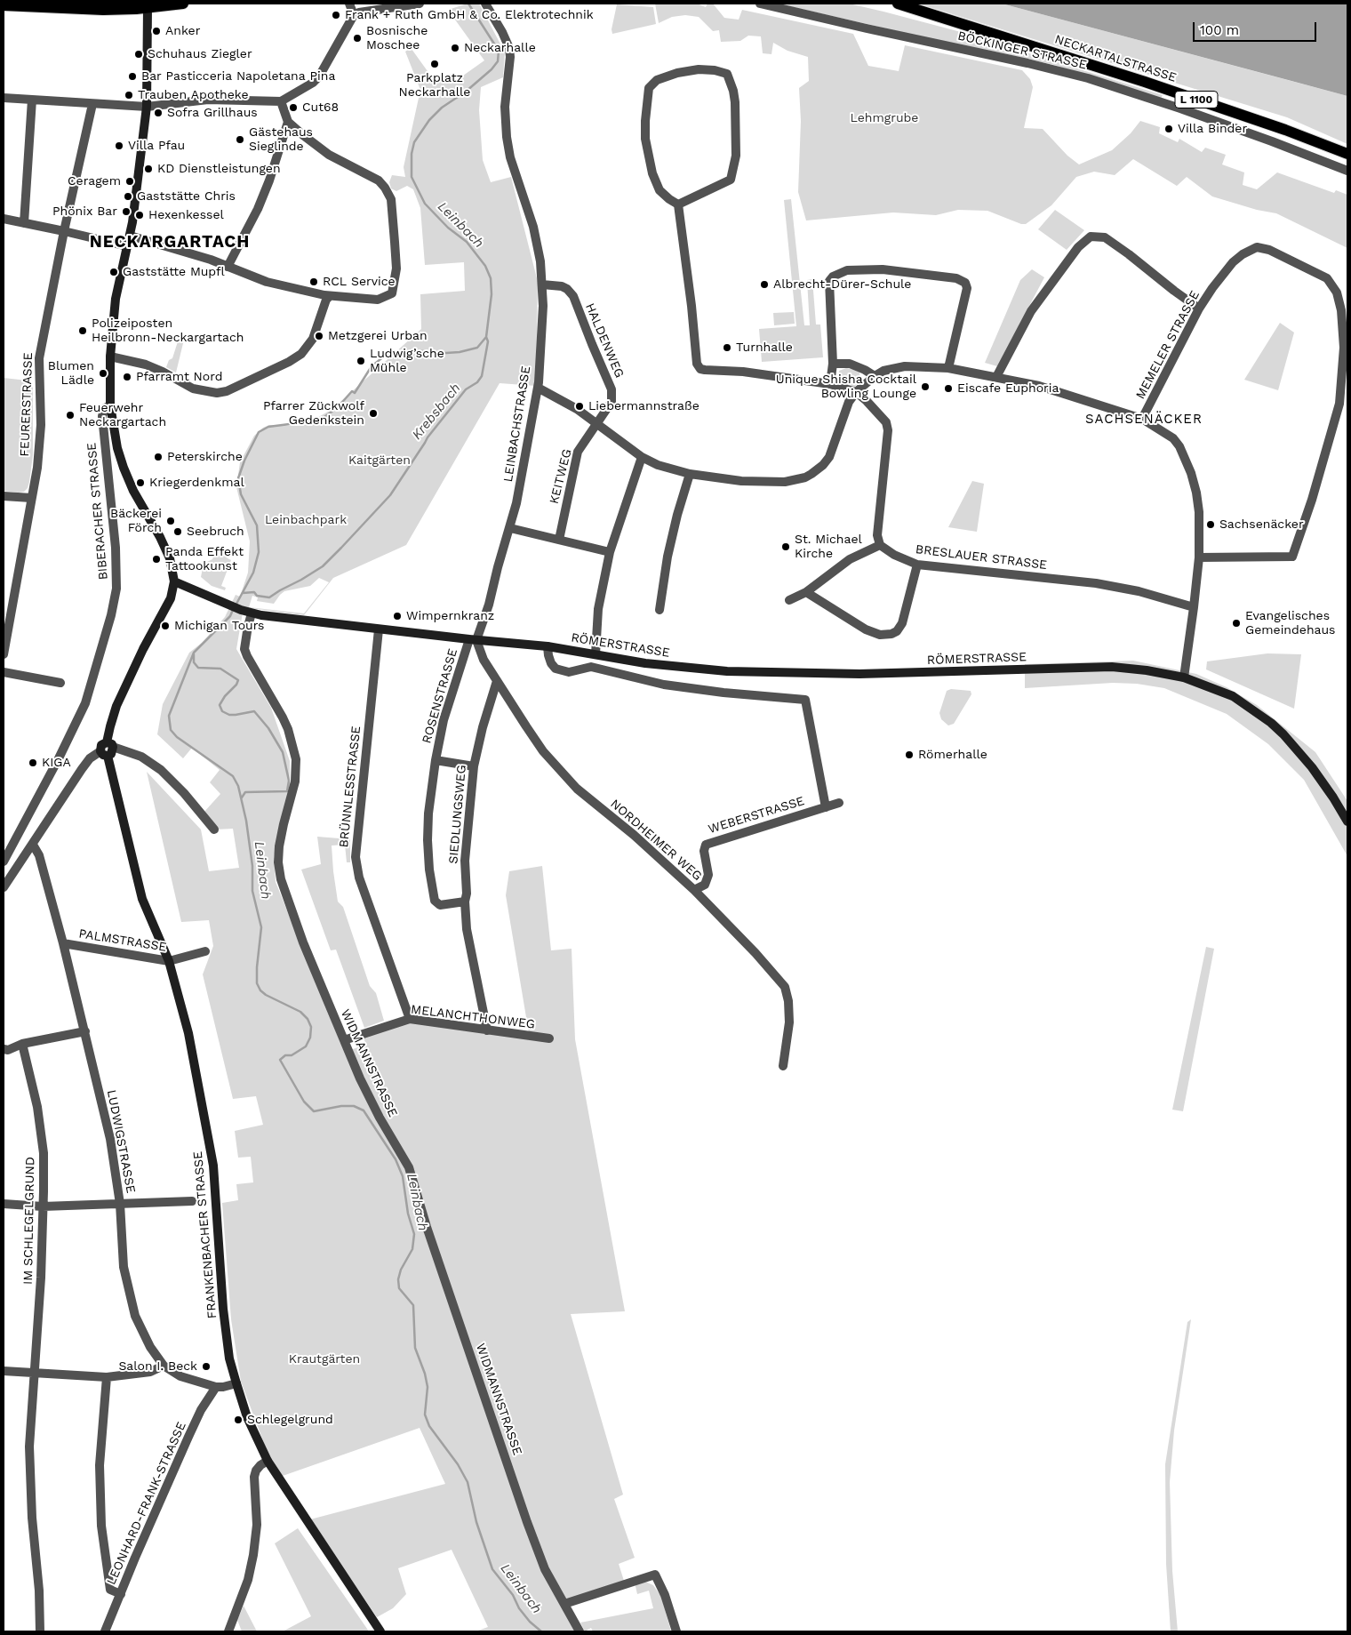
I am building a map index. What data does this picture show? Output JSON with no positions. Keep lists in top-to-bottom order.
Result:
{
  "streets": {
    "main road": [
      "NECKARTALSTRASSE",
      "L 1100",
      "RÖMERSTRASSE",
      "FRANKENBACHER STRASSE"
    ],
    "street": [
      "BÖCKINGER STRASSE",
      "HALDENWEG",
      "MEMELER STRASSE",
      "FEURERSTRASSE",
      "LEINBACHSTRASSE",
      "KEITWEG",
      "BIBERACHER STRASSE",
      "BRESLAUER STRASSE",
      "ROSENSTRASSE",
      "BRÜNNLESSTRASSE",
      "SIEDLUNGSWEG",
      "WEBERSTRASSE",
      "NORDHEIMER WEG",
      "PALMSTRASSE",
      "MELANCHTHONWEG",
      "WIDMANNSTRASSE",
      "LUDWIGSTRASSE",
      "IM SCHLEGELGRUND",
      "LEONHARD-FRANK-STRASSE"
    ]
  },
  "crossings": [
    ["HALDENWEG", "LEINBACHSTRASSE"],
    ["HALDENWEG", "KEITWEG"],
    ["LEINBACHSTRASSE", "RÖMERSTRASSE"],
    ["LEINBACHSTRASSE", "ROSENSTRASSE"],
    ["LEINBACHSTRASSE", "NORDHEIMER WEG"],
    ["RÖMERSTRASSE", "ROSENSTRASSE"],
    ["RÖMERSTRASSE", "BRÜNNLESSTRASSE"],
    ["RÖMERSTRASSE", "WEBERSTRASSE"],
    ["RÖMERSTRASSE", "NORDHEIMER WEG"],
    ["RÖMERSTRASSE", "WIDMANNSTRASSE"],
    ["ROSENSTRASSE", "SIEDLUNGSWEG"],
    ["ROSENSTRASSE", "NORDHEIMER WEG"],
    ["BRÜNNLESSTRASSE", "MELANCHTHONWEG"],
    ["SIEDLUNGSWEG", "NORDHEIMER WEG"],
    ["SIEDLUNGSWEG", "MELANCHTHONWEG"],
    ["WEBERSTRASSE", "NORDHEIMER WEG"],
    ["PALMSTRASSE", "LUDWIGSTRASSE"],
    ["PALMSTRASSE", "FRANKENBACHER STRASSE"],
    ["MELANCHTHONWEG", "WIDMANNSTRASSE"],
    ["LUDWIGSTRASSE", "FRANKENBACHER STRASSE"],
    ["LUDWIGSTRASSE", "LEONHARD-FRANK-STRASSE"]
  ],
  "districts": ["NECKARGARTACH", "SACHSENÄCKER"],
  "water": ["Leinbach", "Krebsbach"],
  "parks": [
    "Lehmgrube",
    "Kaitgärten",
    "Leinbachpark",
    "Krautgärten"
  ],
  "places": [
    "Frank + Ruth GmbH & Co. Elektrotechnik",
    "Anker",
    "Bosnische Moschee",
    "Neckarhalle",
    "Schuhaus Ziegler",
    "Parkplatz Neckarhalle",
    "Bar Pasticceria Napoletana Pina",
    "Trauben Apotheke",
    "Cut68",
    "Sofra Grillhaus",
    "Villa Binder",
    "Gästehaus Sieglinde",
    "Villa Pfau",
    "KD Dienstleistungen",
    "Ceragem",
    "Gaststätte Chris",
    "Phönix Bar",
    "Hexenkessel",
    "Gaststätte Mupfl",
    "RCL Service",
    "Albrecht-Dürer-Schule",
    "Polizeiposten Heilbronn-Neckargartach",
    "Metzgerei Urban",
    "Turnhalle",
    "Ludwig’sche Mühle",
    "Blumen Lädle",
    "Pfarramt Nord",
    "Unique Shisha Cocktail Bowling Lounge",
    "Eiscafe Euphoria",
    "Liebermannstraße",
    "Pfarrer Zückwolf Gedenkstein",
    "Feuerwehr Neckargartach",
    "Peterskirche",
    "Kriegerdenkmal",
    "Bäckerei Förch",
    "Sachsenäcker",
    "Seebruch",
    "St. Michael Kirche",
    "Panda Effekt Tattookunst",
    "Wimpernkranz",
    "Evangelisches Gemeindehaus",
    "Michigan Tours",
    "Römerhalle",
    "KIGA",
    "Salon I. Beck",
    "Schlegelgrund"
  ],
  "scale_bar": "100 m"
}
